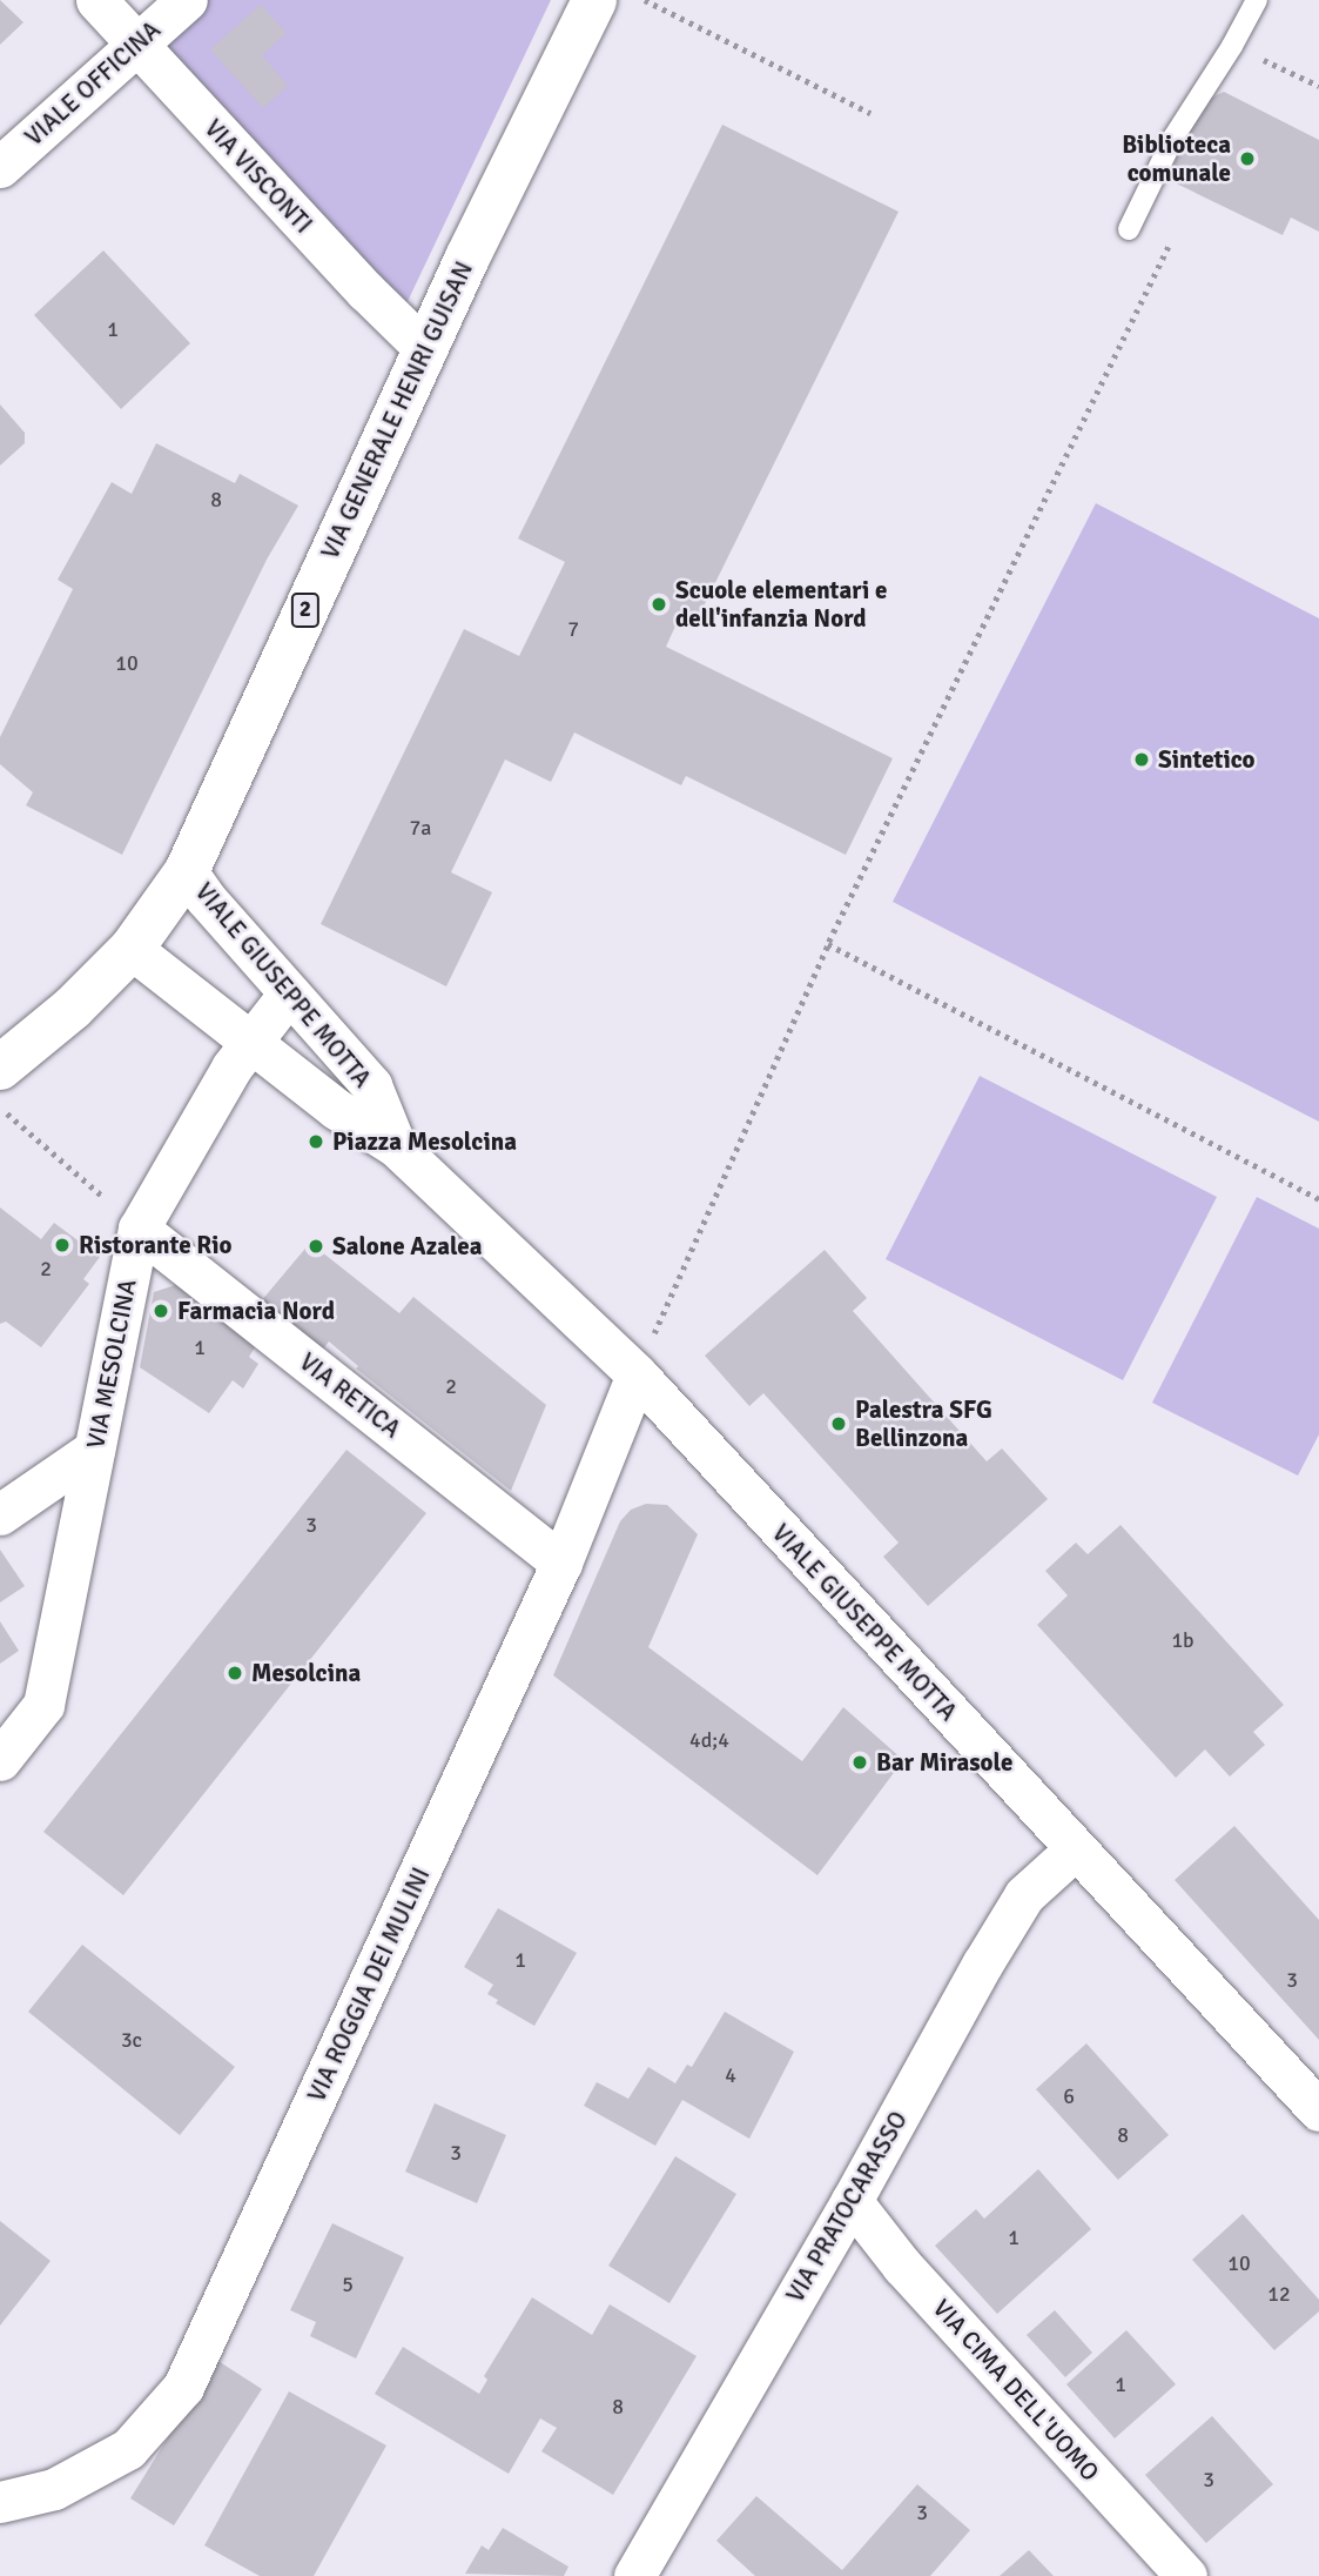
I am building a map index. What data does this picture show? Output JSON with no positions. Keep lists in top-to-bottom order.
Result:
{
  "streets": {
    "main road": ["VIA GENERALE HENRI GUISAN", "2"],
    "street": [
      "VIALE OFFICINA",
      "VIA VISCONTI",
      "VIALE GIUSEPPE MOTTA",
      "VIA MESOLCINA",
      "VIA RETICA",
      "VIA ROGGIA DEI MULINI",
      "VIA PRATOCARASSO",
      "VIA CIMA DELL'UOMO"
    ]
  },
  "crossings": [
    ["VIALE OFFICINA", "VIA VISCONTI"],
    ["VIA VISCONTI", "VIA GENERALE HENRI GUISAN"],
    ["VIA GENERALE HENRI GUISAN", "2"],
    ["VIA GENERALE HENRI GUISAN", "VIALE GIUSEPPE MOTTA"],
    ["2", "VIALE GIUSEPPE MOTTA"],
    ["VIALE GIUSEPPE MOTTA", "VIA MESOLCINA"],
    ["VIALE GIUSEPPE MOTTA", "VIA ROGGIA DEI MULINI"],
    ["VIALE GIUSEPPE MOTTA", "VIA PRATOCARASSO"],
    ["VIA MESOLCINA", "VIA RETICA"],
    ["VIA RETICA", "VIA ROGGIA DEI MULINI"],
    ["VIA PRATOCARASSO", "VIA CIMA DELL'UOMO"]
  ],
  "places": [
    "Biblioteca comunale",
    "Scuole elementari e dell'infanzia Nord",
    "Sintetico",
    "Piazza Mesolcina",
    "Ristorante Rio",
    "Salone Azalea",
    "Farmacia Nord",
    "Palestra SFG Bellinzona",
    "Mesolcina",
    "Bar Mirasole"
  ],
  "house_numbers": [
    "1",
    "8",
    "7",
    "10",
    "7a",
    "2",
    "1",
    "2",
    "3",
    "1b",
    "4d;4",
    "1",
    "3",
    "3c",
    "4",
    "6",
    "8",
    "3",
    "1",
    "10",
    "5",
    "12",
    "1",
    "8",
    "3",
    "3"
  ]
}
